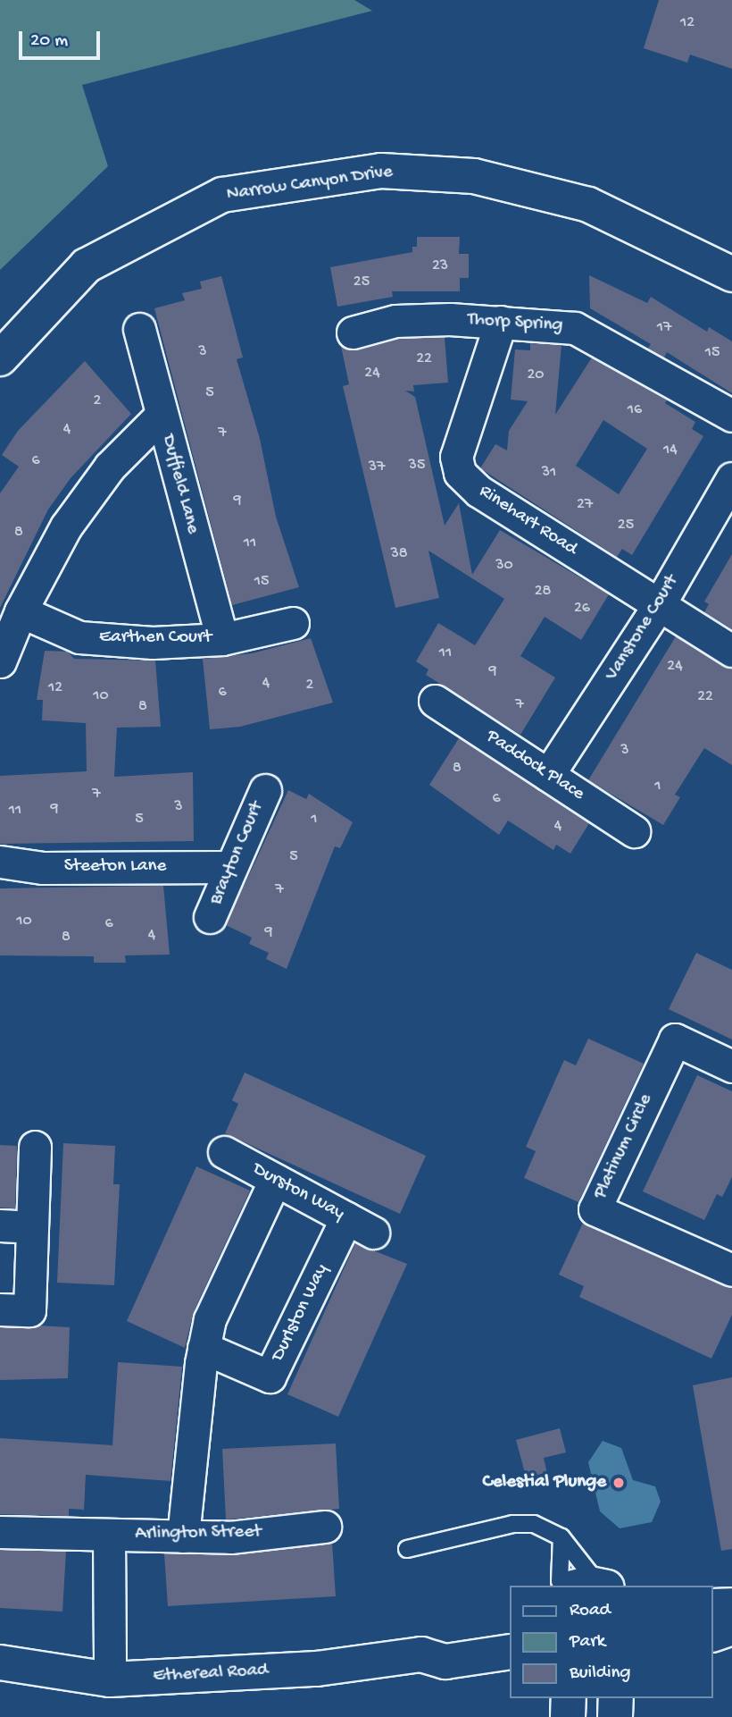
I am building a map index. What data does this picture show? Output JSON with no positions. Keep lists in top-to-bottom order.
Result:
{
  "streets": {
    "street": [
      "Narrow Canyon Drive",
      "Thorp Spring",
      "Duffield Lane",
      "Rinehart Road",
      "Vanstone Court",
      "Earthen Court",
      "Paddock Place",
      "Brayton Court",
      "Steeton Lane",
      "Platinum Circle",
      "Durston Way",
      "Durlston Way",
      "Arlington Street",
      "Ethereal Road"
    ]
  },
  "crossings": [
    ["Thorp Spring", "Rinehart Road"],
    ["Duffield Lane", "Earthen Court"],
    ["Rinehart Road", "Vanstone Court"],
    ["Vanstone Court", "Paddock Place"],
    ["Brayton Court", "Steeton Lane"],
    ["Durston Way", "Durlston Way"],
    ["Arlington Street", "Ethereal Road"]
  ],
  "places": ["Celestial Plunge"],
  "house_numbers": [
    "12",
    "23",
    "25",
    "17",
    "3",
    "15",
    "22",
    "24",
    "20",
    "5",
    "2",
    "16",
    "4",
    "7",
    "14",
    "6",
    "35",
    "37",
    "31",
    "9",
    "27",
    "25",
    "8",
    "11",
    "38",
    "30",
    "15",
    "28",
    "26",
    "11",
    "24",
    "9",
    "4",
    "2",
    "12",
    "6",
    "10",
    "22",
    "7",
    "8",
    "3",
    "8",
    "1",
    "7",
    "6",
    "3",
    "9",
    "11",
    "5",
    "1",
    "4",
    "5",
    "7",
    "10",
    "6",
    "9",
    "4",
    "8"
  ],
  "legend": ["Road", "Park", "Building"],
  "scale_bar": "20 m"
}
